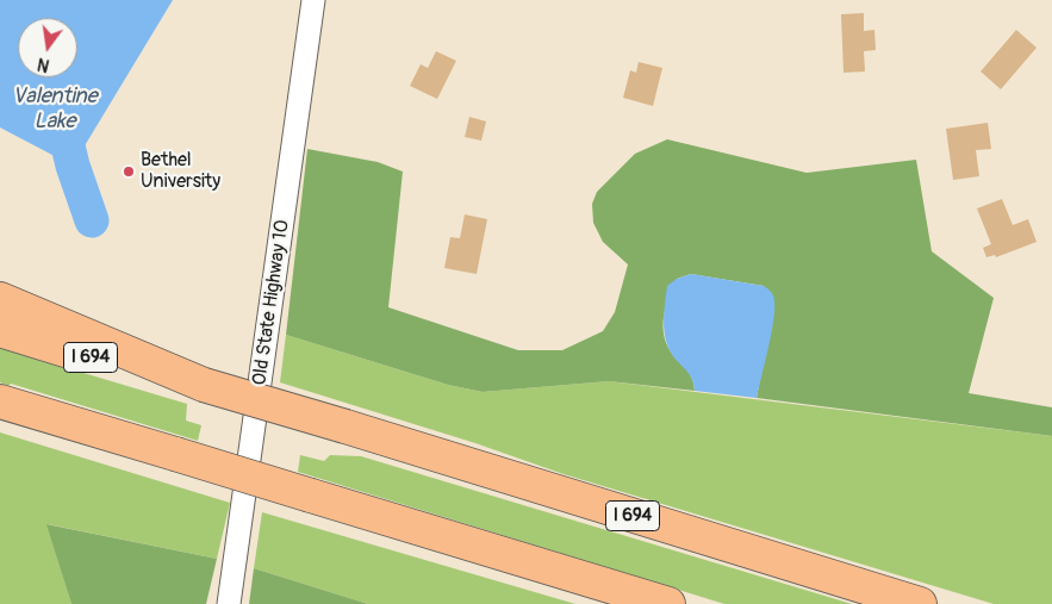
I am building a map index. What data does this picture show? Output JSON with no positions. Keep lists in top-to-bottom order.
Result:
{
  "streets": {
    "highway": ["I 694"],
    "street": ["Old State Highway 10"]
  },
  "water": ["Valentine Lake"],
  "places": ["Bethel University"],
  "north": "bottom"
}
